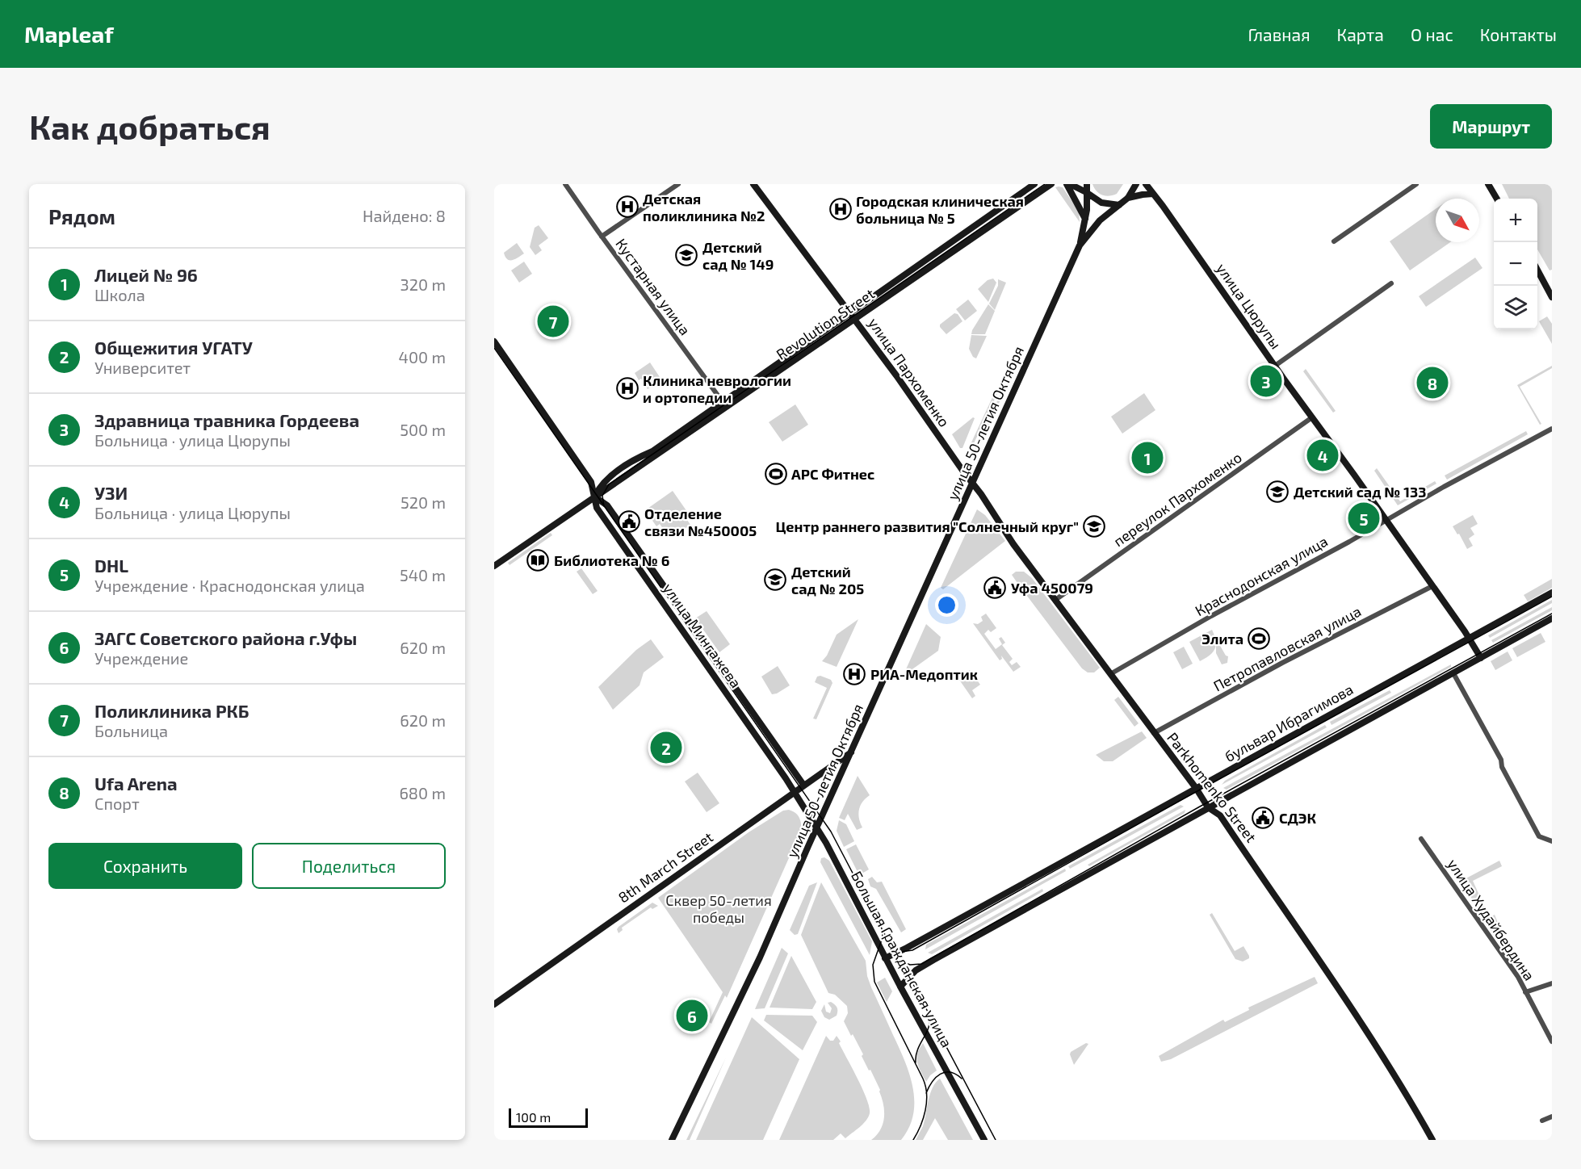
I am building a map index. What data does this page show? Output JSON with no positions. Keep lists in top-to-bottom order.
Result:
{
  "streets": {
    "main road": [
      "улица Цюрупы",
      "Revolution Street",
      "улица Пархоменко",
      "улица 50-летия Октября",
      "улица Мингажева",
      "бульвар Ибрагимова",
      "Parkhomenko Street",
      "8th March Street",
      "Большая Гражданская улица"
    ],
    "street": [
      "Кустарная улица",
      "переулок Пархоменко",
      "Краснодонская улица",
      "Петропавловская улица",
      "улица Худайбердина"
    ]
  },
  "crossings": [
    ["улица Цюрупы", "переулок Пархоменко"],
    ["улица Цюрупы", "Краснодонская улица"],
    ["улица Цюрупы", "Петропавловская улица"],
    ["улица Цюрупы", "бульвар Ибрагимова"],
    ["Revolution Street", "улица Пархоменко"],
    ["Revolution Street", "улица Мингажева"],
    ["улица Пархоменко", "улица 50-летия Октября"],
    ["улица Пархоменко", "Parkhomenko Street"],
    ["улица 50-летия Октября", "Parkhomenko Street"],
    ["улица 50-летия Октября", "8th March Street"],
    ["улица 50-летия Октября", "Большая Гражданская улица"],
    ["переулок Пархоменко", "Parkhomenko Street"],
    ["Краснодонская улица", "Parkhomenko Street"],
    ["улица Мингажева", "8th March Street"],
    ["улица Мингажева", "Большая Гражданская улица"],
    ["Петропавловская улица", "Parkhomenko Street"],
    ["бульвар Ибрагимова", "Parkhomenko Street"],
    ["бульвар Ибрагимова", "Большая Гражданская улица"],
    ["8th March Street", "Большая Гражданская улица"]
  ],
  "parks": ["Сквер 50-летия победы"],
  "places": {
    "hospital": [
      "Детская поликлиника №2",
      "Городская клиническая больница № 5",
      "Клиника неврологии и ортопедии",
      "РИА-Медоптик"
    ],
    "school or university": [
      "Детский сад № 149",
      "Детский сад № 133",
      "Центр раннего развития \"Солнечный круг\"",
      "Детский сад № 205"
    ],
    "sports": ["АРС Фитнес", "Элита"],
    "public building": ["Отделение связи №450005", "Уфа 450079", "СДЭК"],
    "library": ["Библиотека № 6"]
  },
  "scale_bar": "100 m",
  "north": "bottom right",
  "page": {
    "header": "Mapleaf",
    "nav": [
      "Главная",
      "Карта",
      "О нас",
      "Контакты"
    ],
    "buttons": [
      "Маршрут",
      ["Сохранить", "Поделиться"]
    ],
    "title": "Как добраться",
    "heading": ["Рядом", "Найдено: 8"],
    "map_buttons": ["+", "−"],
    "list": [
      {
        "mark": "1",
        "name": "Лицей № 96",
        "note": "Школа",
        "value": "320 m"
      },
      {
        "mark": "2",
        "name": "Общежития УГАТУ",
        "note": "Университет",
        "value": "400 m"
      },
      {
        "mark": "3",
        "name": "Здравница травника Гордеева",
        "note": "Больница · улица Цюрупы",
        "value": "500 m"
      },
      {
        "mark": "4",
        "name": "УЗИ",
        "note": "Больница · улица Цюрупы",
        "value": "520 m"
      },
      {
        "mark": "5",
        "name": "DHL",
        "note": "Учреждение · Краснодонская улица",
        "value": "540 m"
      },
      {
        "mark": "6",
        "name": "ЗАГС Советского района г.Уфы",
        "note": "Учреждение",
        "value": "620 m"
      },
      {
        "mark": "7",
        "name": "Поликлиника РКБ",
        "note": "Больница",
        "value": "620 m"
      },
      {
        "mark": "8",
        "name": "Ufa Arena",
        "note": "Спорт",
        "value": "680 m"
      }
    ],
    "pins": [
      "7",
      "3",
      "8",
      "4",
      "1",
      "5",
      "2",
      "6"
    ],
    "scale": "100 m"
  }
}
